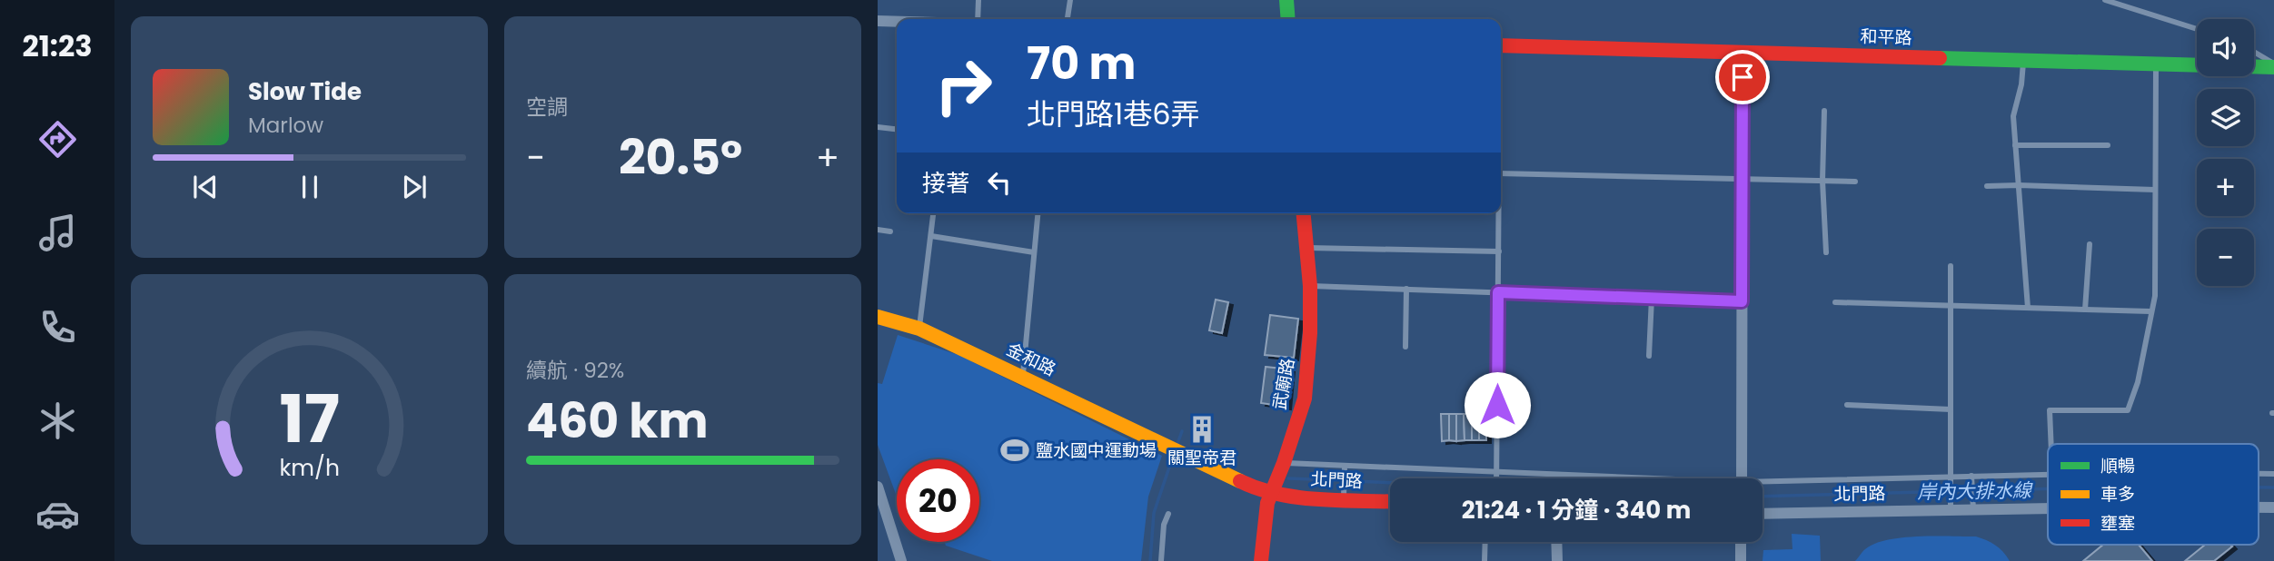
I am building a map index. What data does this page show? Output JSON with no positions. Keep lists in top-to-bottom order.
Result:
{
  "streets": {
    "street": [
      "和平路",
      "金和路",
      "武廟路",
      "北門路"
    ]
  },
  "crossings": [
    ["金和路", "武廟路"],
    ["金和路", "北門路"],
    ["武廟路", "北門路"]
  ],
  "water": ["岸內大排水線"],
  "places": {
    "building": ["關聖帝君"],
    "sports": ["鹽水國中運動場"]
  },
  "legend": ["順暢", "車多", "壅塞"],
  "page": {
    "tabs": "21:23",
    "tile": [
      "空調",
      ["續航 · 92%", "460 km"]
    ],
    "map_buttons": ["+", "−"],
    "turn": ["70 m", "北門路1巷6弄"],
    "song": ["Slow Tide", "Marlow"],
    "heat": ["−", "20.5°", "+"],
    "then": "接著",
    "limit": "20",
    "trip": "21:24 · 1 分鐘 · 340 m",
    "gauge": ["17", "km/h"]
  }
}
